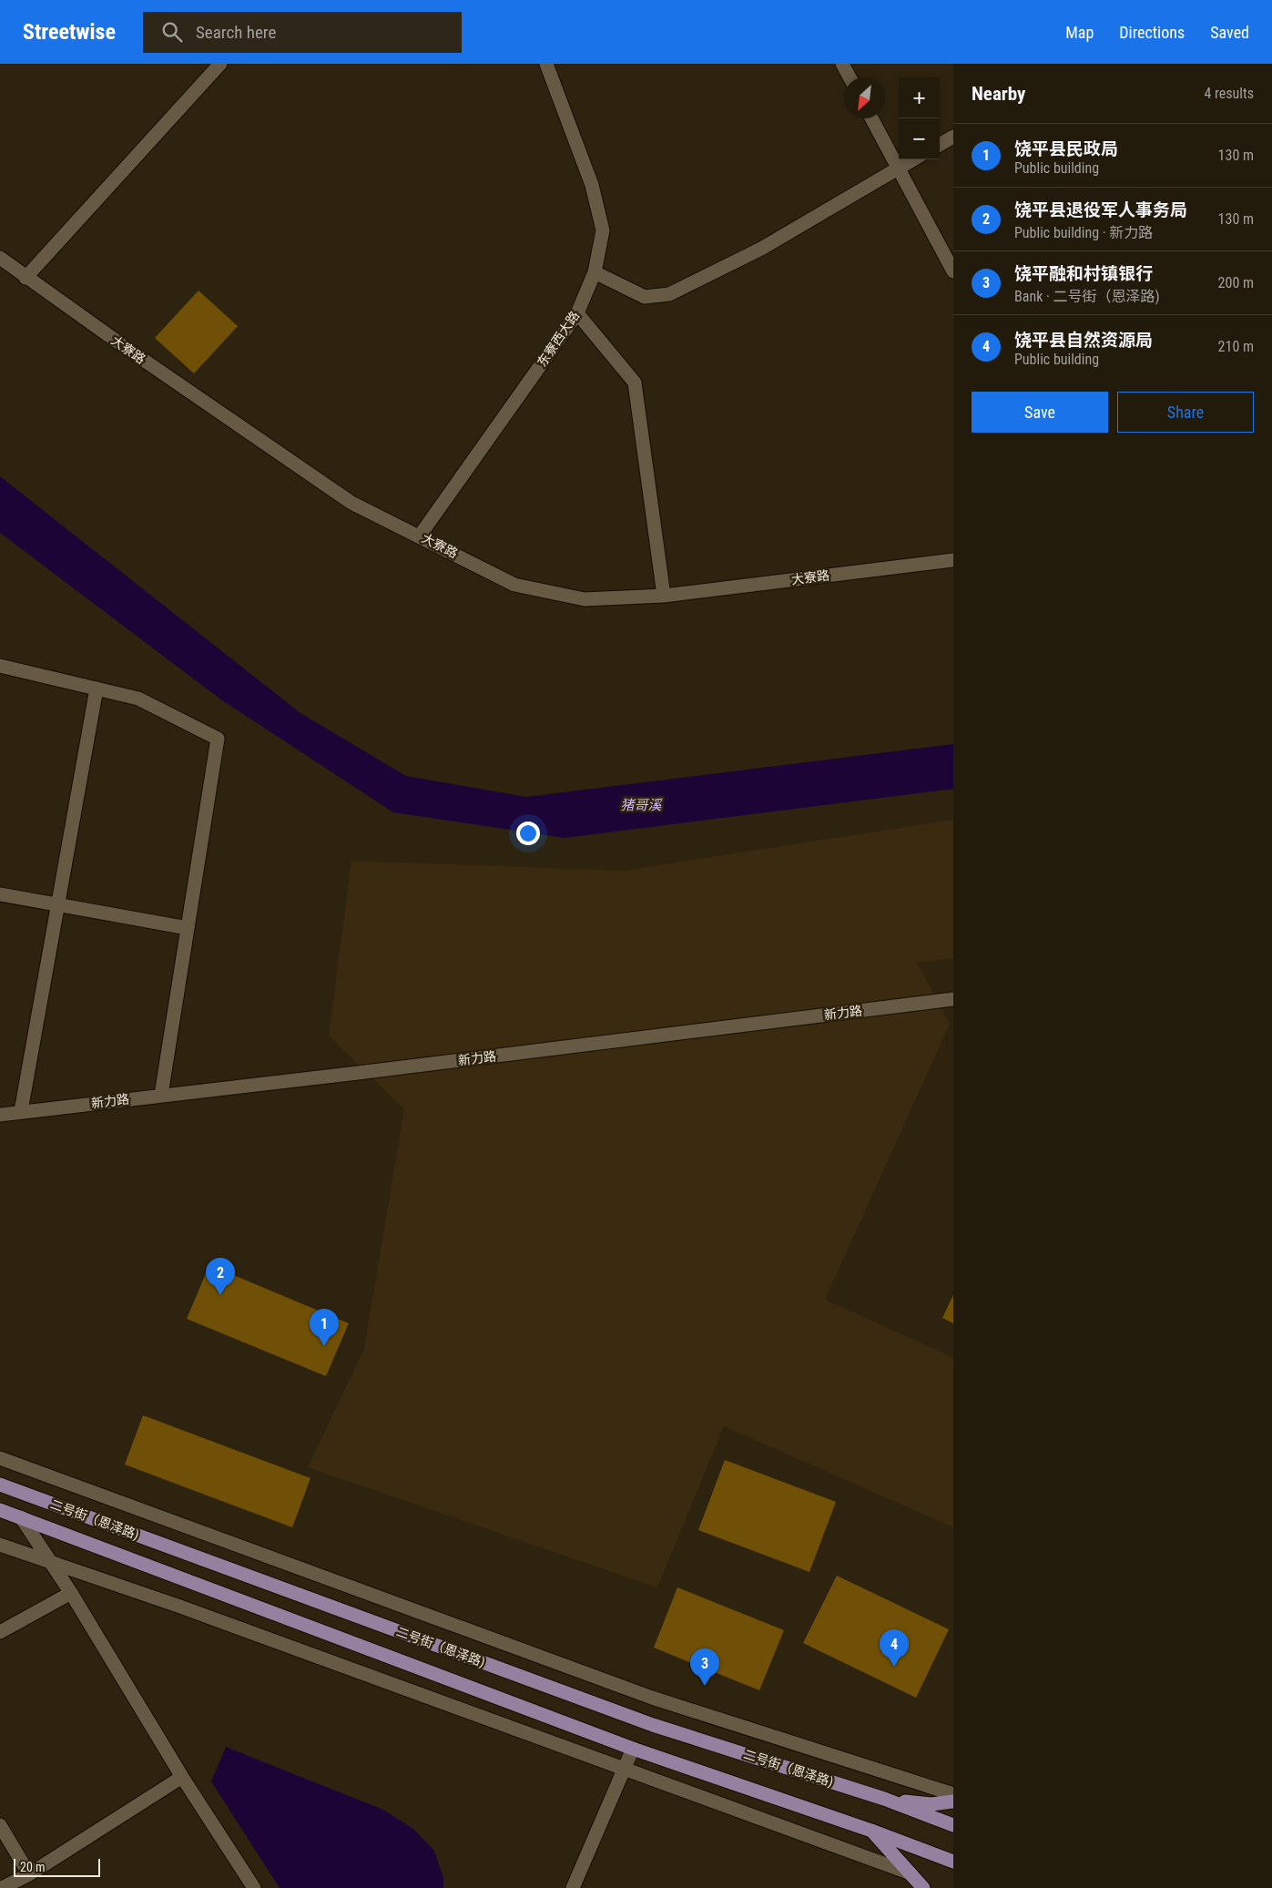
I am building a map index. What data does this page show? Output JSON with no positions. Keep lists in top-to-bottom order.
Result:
{
  "streets": {
    "main road": ["二号街（恩泽路)"],
    "street": ["东寮西大路", "大寮路", "新力路"]
  },
  "crossings": [
    ["东寮西大路", "大寮路"]
  ],
  "water": ["猪哥溪"],
  "scale_bar": "20 m",
  "north": "bottom left",
  "page": {
    "header": "Streetwise",
    "search": "Search here",
    "nav": ["Map", "Directions", "Saved"],
    "heading": ["Nearby", "4 results"],
    "map_buttons": ["+", "−"],
    "list": [
      {
        "mark": "1",
        "name": "饶平县民政局",
        "note": "Public building",
        "value": "130 m"
      },
      {
        "mark": "2",
        "name": "饶平县退役军人事务局",
        "note": "Public building · 新力路",
        "value": "130 m"
      },
      {
        "mark": "3",
        "name": "饶平融和村镇银行",
        "note": "Bank · 二号街（恩泽路)",
        "value": "200 m"
      },
      {
        "mark": "4",
        "name": "饶平县自然资源局",
        "note": "Public building",
        "value": "210 m"
      }
    ],
    "buttons": ["Save", "Share"],
    "pins": [
      "2",
      "1",
      "4",
      "3"
    ],
    "scale": "20 m"
  }
}
